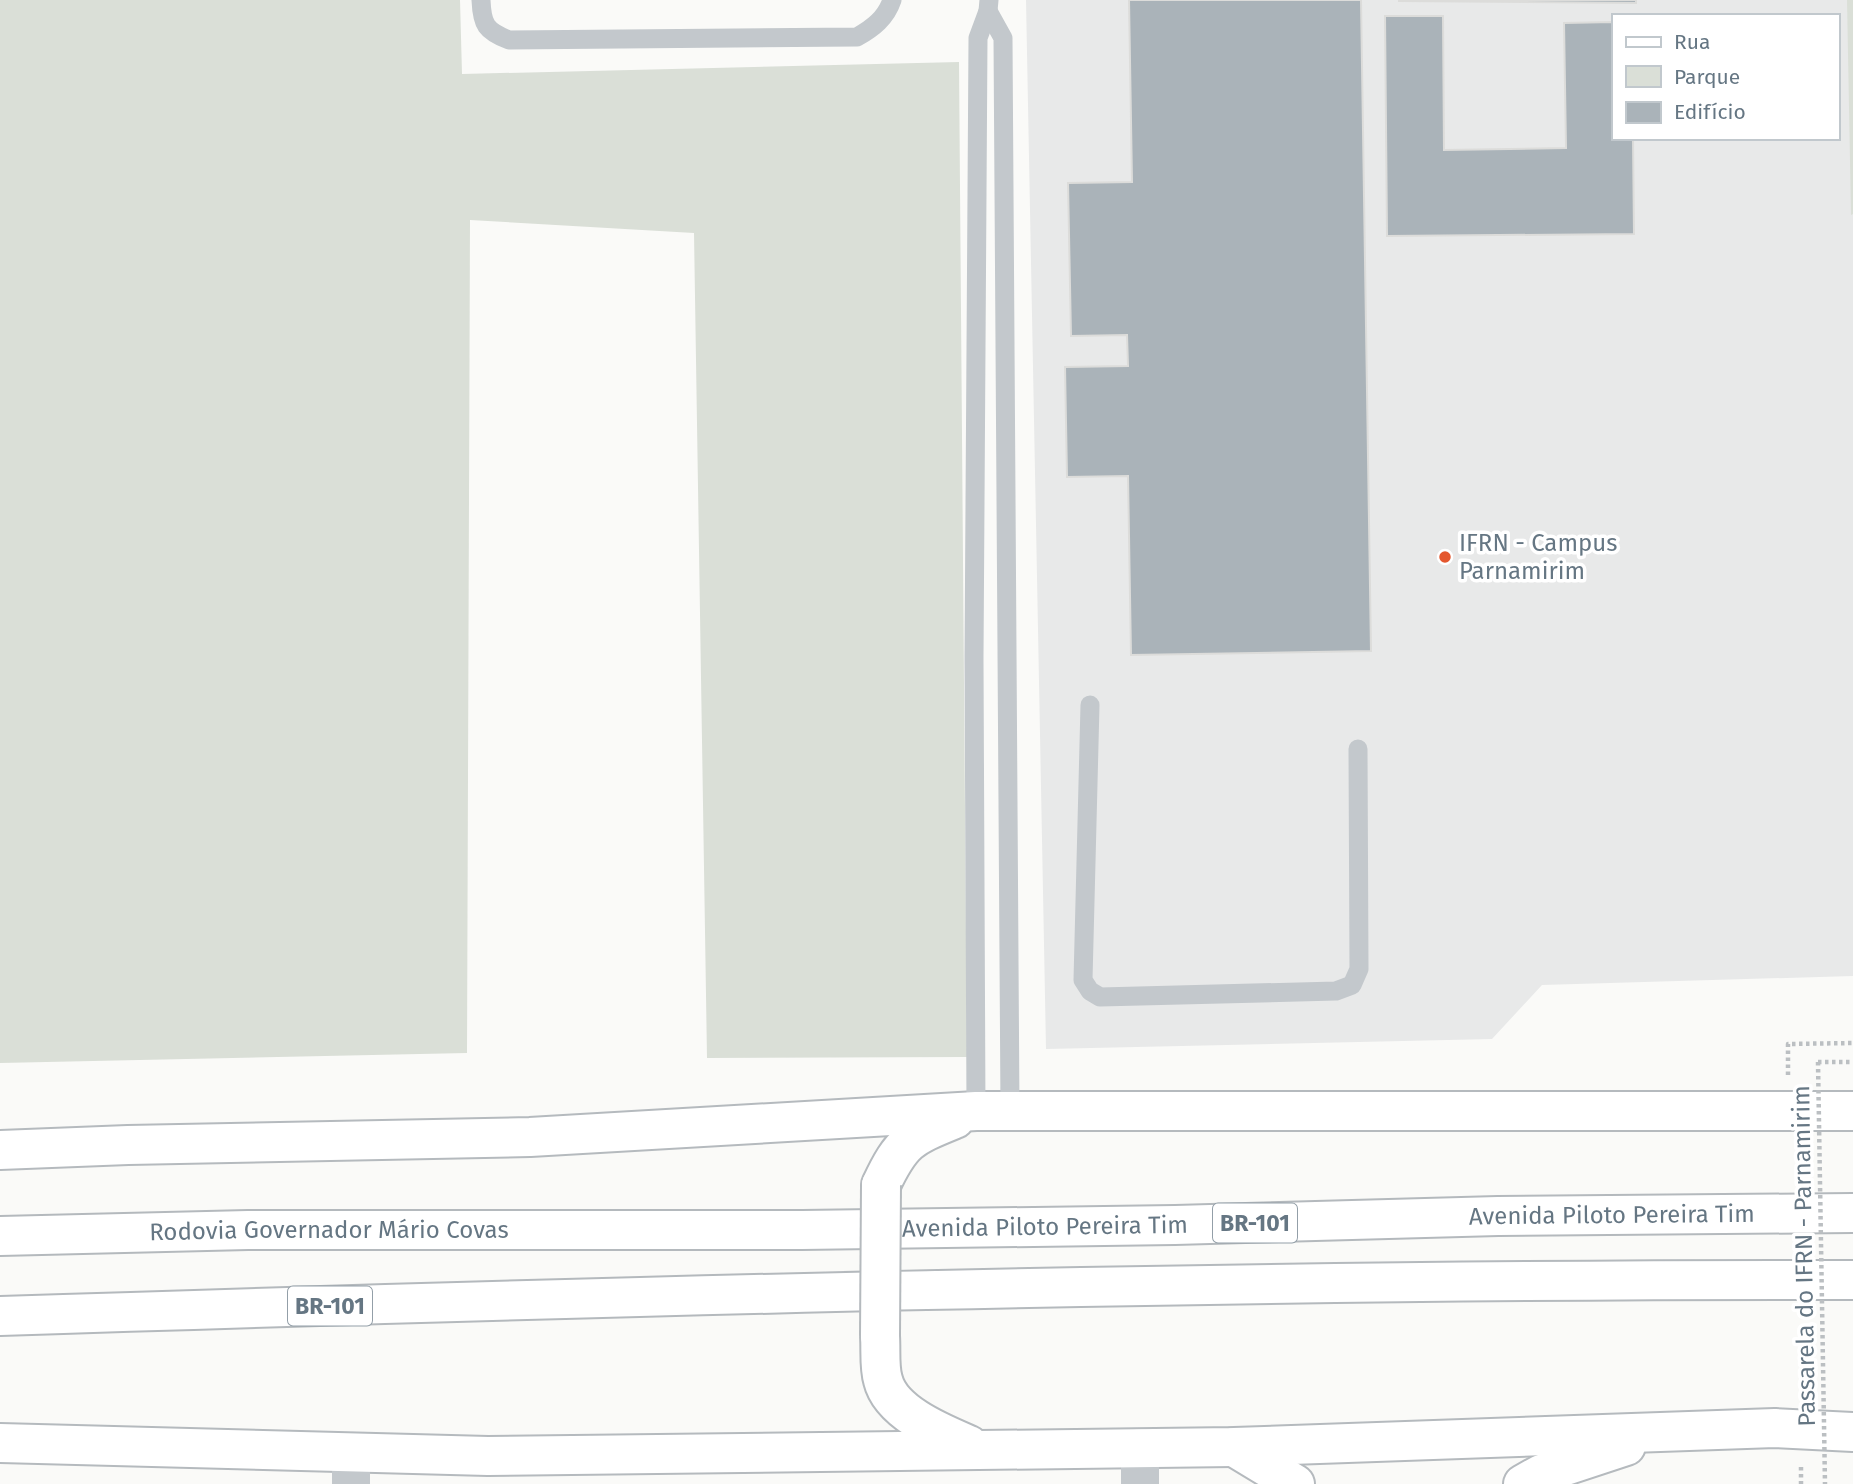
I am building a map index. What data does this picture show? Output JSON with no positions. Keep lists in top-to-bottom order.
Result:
{
  "streets": {
    "main road": ["Avenida Piloto Pereira Tim", "BR-101", "Rodovia Governador Mário Covas"],
    "path": ["Passarela do IFRN - Parnamirim"]
  },
  "crossings": [
    ["Avenida Piloto Pereira Tim", "Rodovia Governador Mário Covas"]
  ],
  "places": ["IFRN - Campus Parnamirim"],
  "legend": ["Rua", "Parque", "Edifício"]
}
